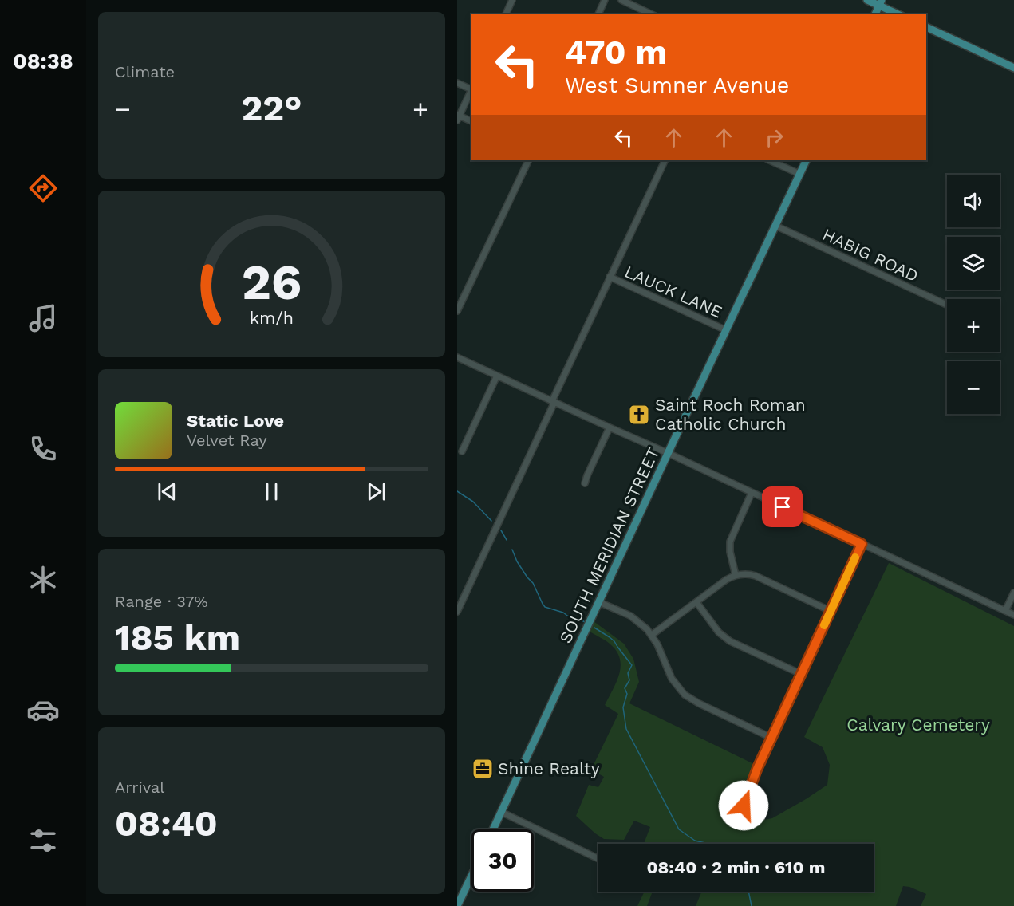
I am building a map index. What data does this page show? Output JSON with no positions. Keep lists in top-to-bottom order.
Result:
{
  "streets": {
    "main road": ["SOUTH MERIDIAN STREET"],
    "street": ["HABIG ROAD", "LAUCK LANE"]
  },
  "crossings": [
    ["HABIG ROAD", "SOUTH MERIDIAN STREET"],
    ["LAUCK LANE", "SOUTH MERIDIAN STREET"]
  ],
  "parks": ["Calvary Cemetery"],
  "places": {
    "church": ["Saint Roch Roman Catholic Church"],
    "office": ["Shine Realty"]
  },
  "page": {
    "tabs": "08:38",
    "tile": [
      "Climate",
      ["Range · 37%", "185 km"],
      ["Arrival", "08:40"]
    ],
    "turn": ["470 m", "West Sumner Avenue"],
    "heat": ["−", "22°", "+"],
    "map_buttons": ["+", "−"],
    "song": ["Static Love", "Velvet Ray"],
    "limit": "30",
    "trip": "08:40 · 2 min · 610 m",
    "gauge": ["26", "km/h"]
  }
}
